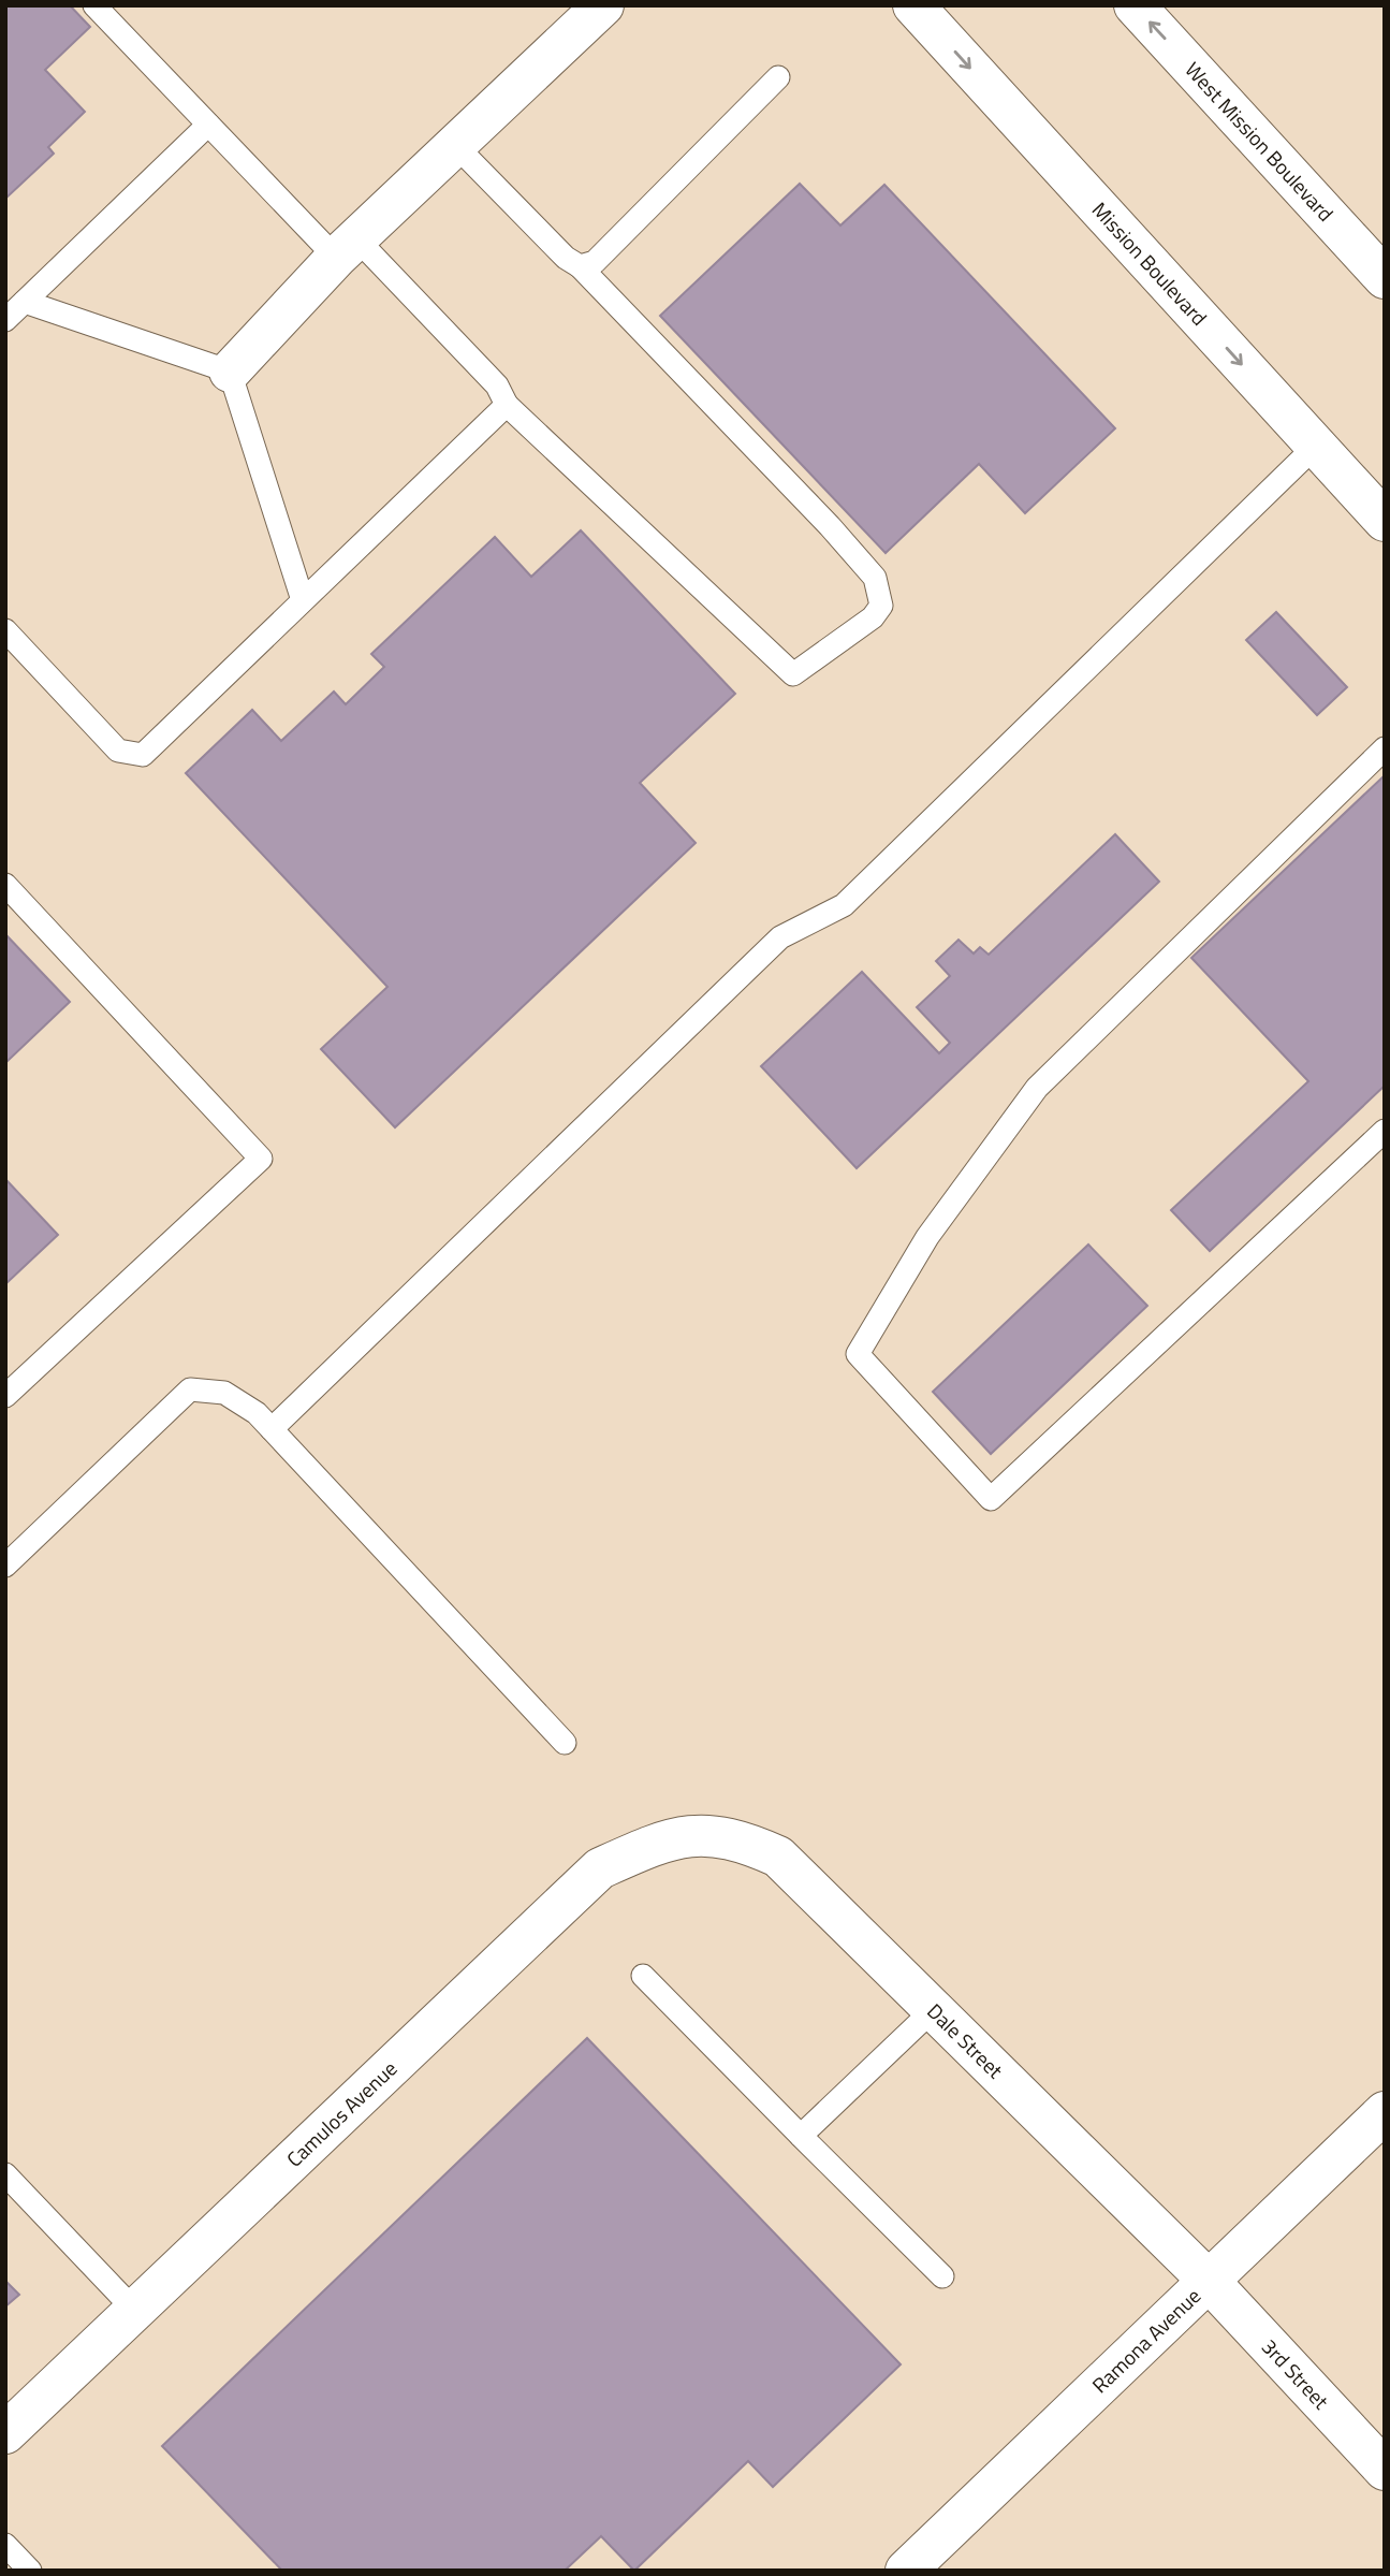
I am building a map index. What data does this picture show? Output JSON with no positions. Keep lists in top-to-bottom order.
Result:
{
  "streets": {
    "street": [
      "West Mission Boulevard",
      "Mission Boulevard",
      "Dale Street",
      "Camulos Avenue",
      "Ramona Avenue",
      "3rd Street"
    ]
  },
  "crossings": [
    ["Dale Street", "Camulos Avenue"],
    ["Dale Street", "Ramona Avenue"],
    ["Dale Street", "3rd Street"],
    ["Ramona Avenue", "3rd Street"]
  ],
  "one_way": ["West Mission Boulevard", "Mission Boulevard"]
}
